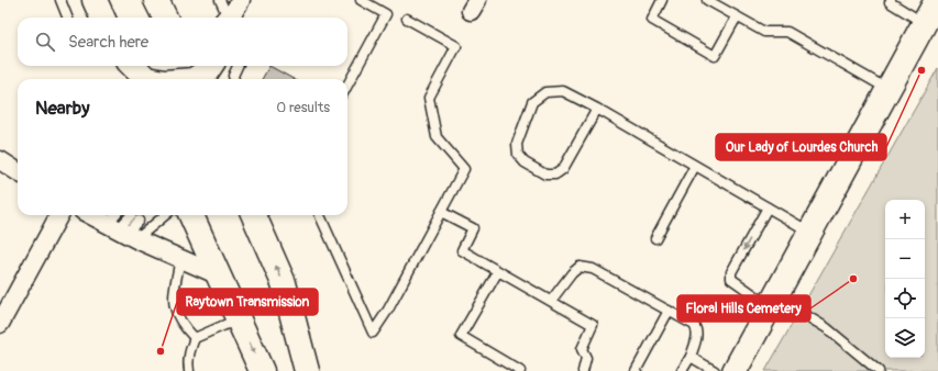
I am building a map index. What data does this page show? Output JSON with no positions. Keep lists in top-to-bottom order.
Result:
{
  "places": ["Our Lady of Lourdes Church", "Floral Hills Cemetery", "Raytown Transmission"],
  "page": {
    "search": "Search here",
    "heading": ["Nearby", "0 results"],
    "map_buttons": ["+", "−"]
  }
}
